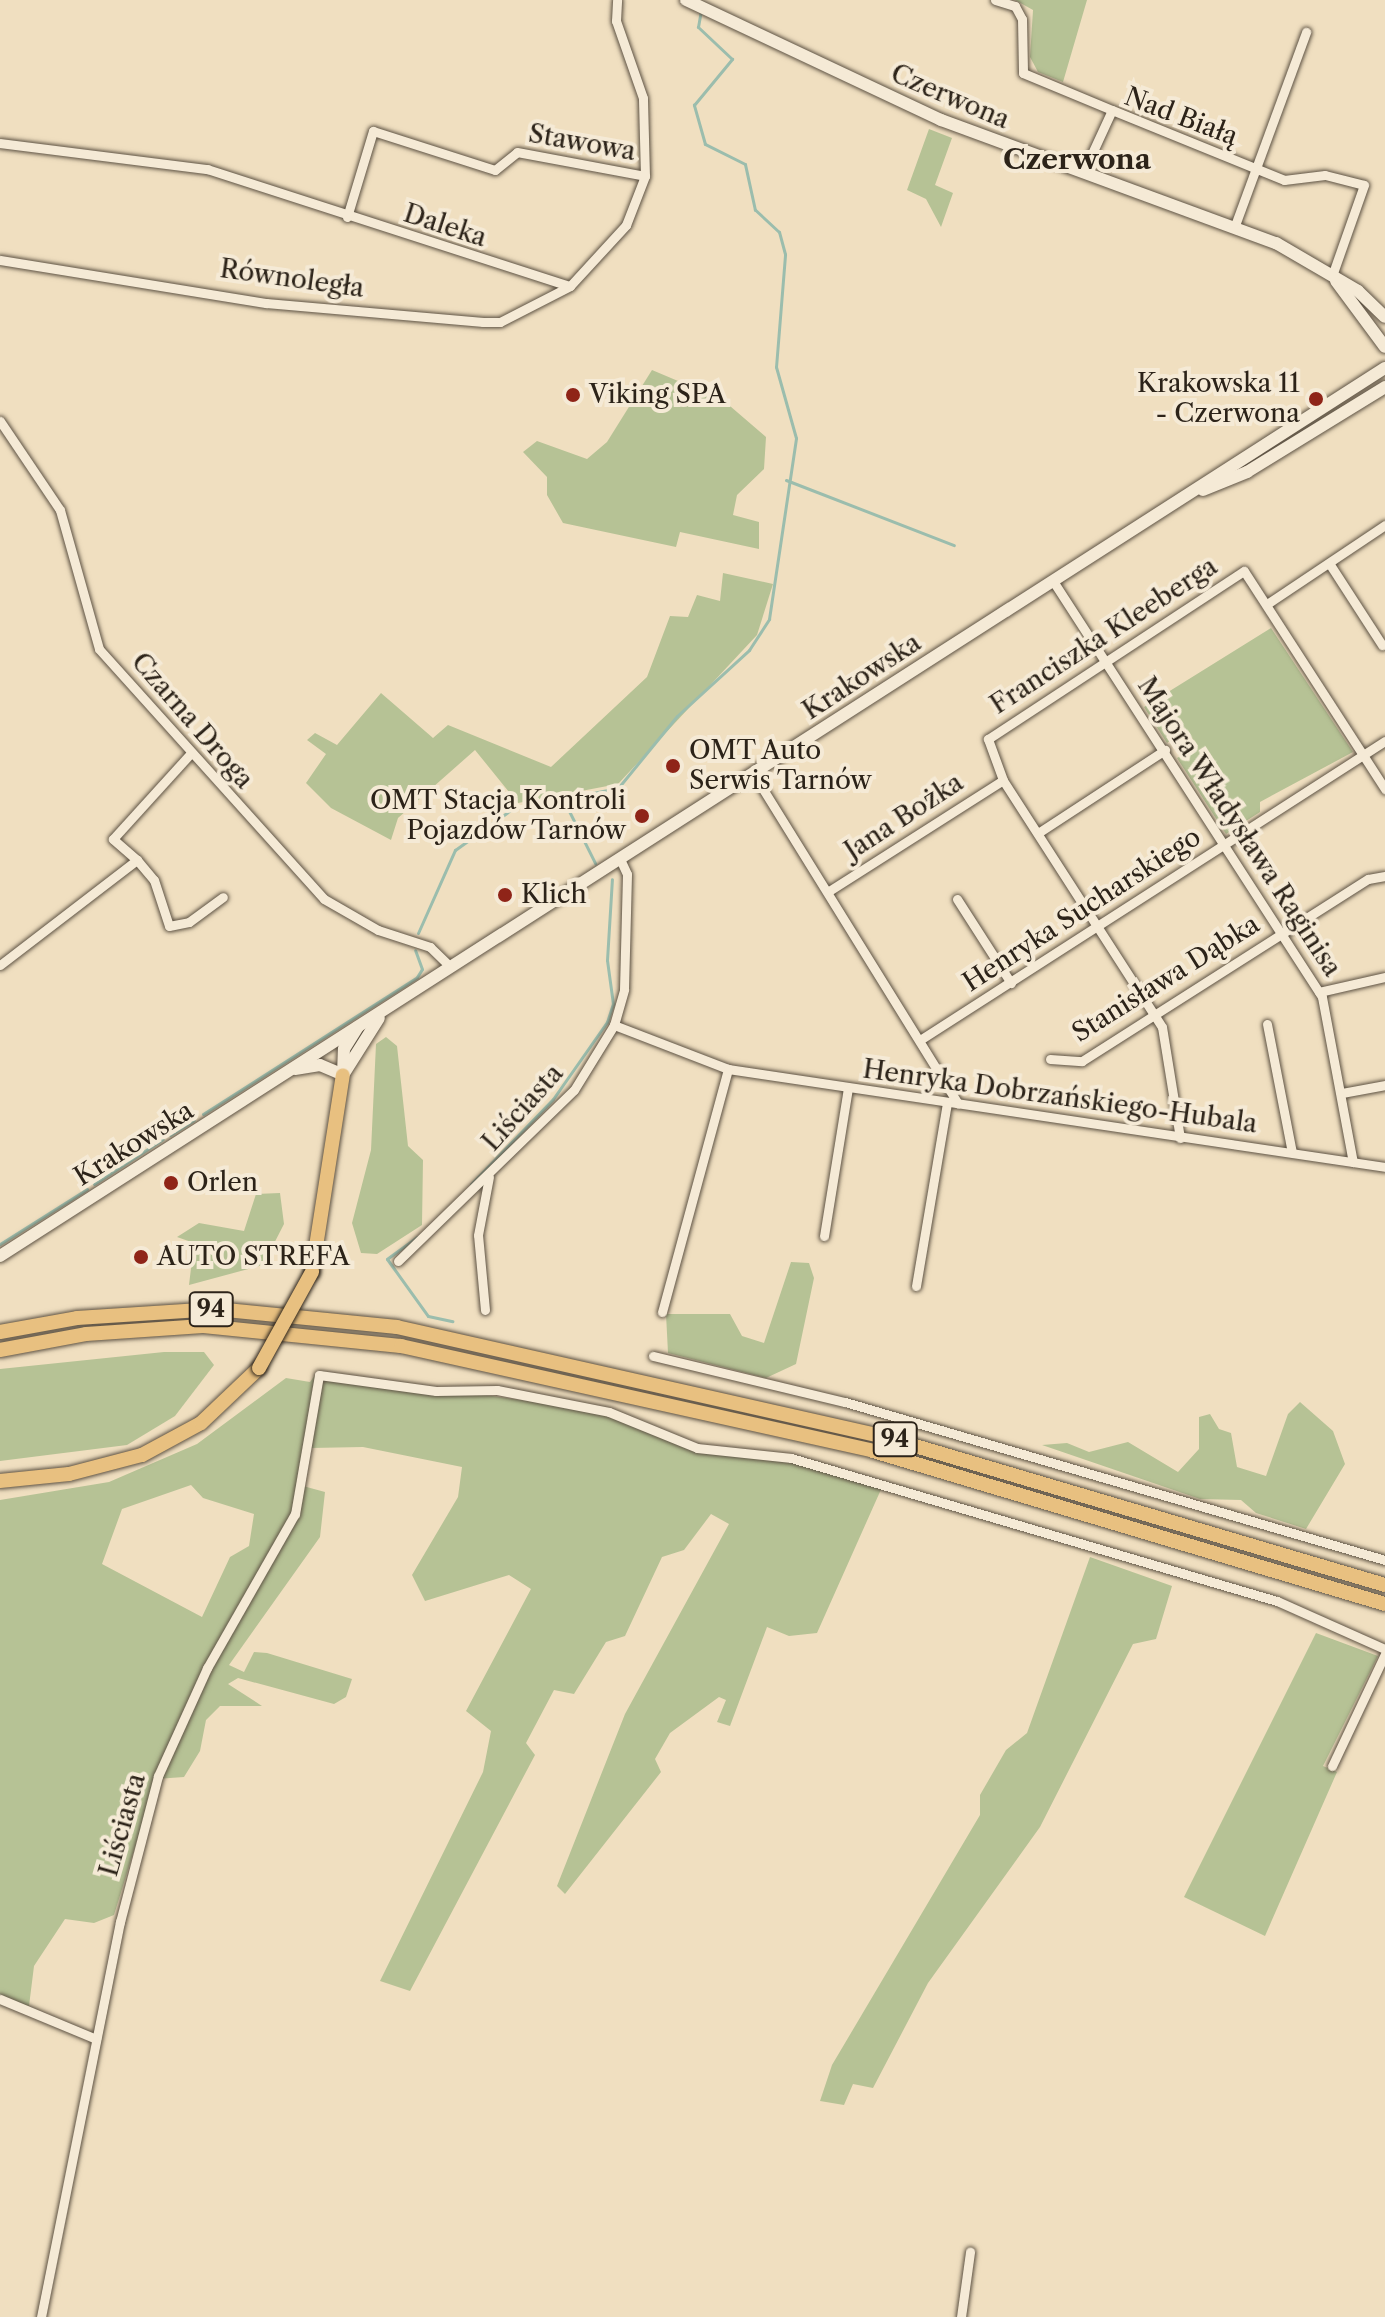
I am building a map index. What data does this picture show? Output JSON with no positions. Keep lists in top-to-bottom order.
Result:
{
  "streets": {
    "main road": ["Czerwona", "Krakowska", "94"],
    "street": [
      "Nad Białą",
      "Stawowa",
      "Daleka",
      "Równoległa",
      "Franciszka Kleeberga",
      "Czarna Droga",
      "Jana Bożka",
      "Majora Władysława Raginisa",
      "Henryka Sucharskiego",
      "Stanisława Dąbka",
      "Henryka Dobrzańskiego-Hubala",
      "Liściasta"
    ]
  },
  "crossings": [
    ["Czerwona", "Nad Białą"],
    ["Stawowa", "Daleka"],
    ["Daleka", "Równoległa"],
    ["Franciszka Kleeberga", "Jana Bożka"],
    ["Franciszka Kleeberga", "Majora Władysława Raginisa"],
    ["Franciszka Kleeberga", "Henryka Sucharskiego"],
    ["Franciszka Kleeberga", "Stanisława Dąbka"],
    ["Krakowska", "Czarna Droga"],
    ["Krakowska", "Majora Władysława Raginisa"],
    ["Krakowska", "Liściasta"],
    ["Majora Władysława Raginisa", "Henryka Sucharskiego"],
    ["Majora Władysława Raginisa", "Stanisława Dąbka"],
    ["Majora Władysława Raginisa", "Henryka Dobrzańskiego-Hubala"],
    ["Henryka Dobrzańskiego-Hubala", "Liściasta"]
  ],
  "districts": ["Czerwona"],
  "places": [
    "Viking SPA",
    "Krakowska 11 - Czerwona",
    "OMT Auto Serwis Tarnów",
    "OMT Stacja Kontroli Pojazdów Tarnów",
    "Klich",
    "Orlen",
    "AUTO STREFA"
  ]
}
